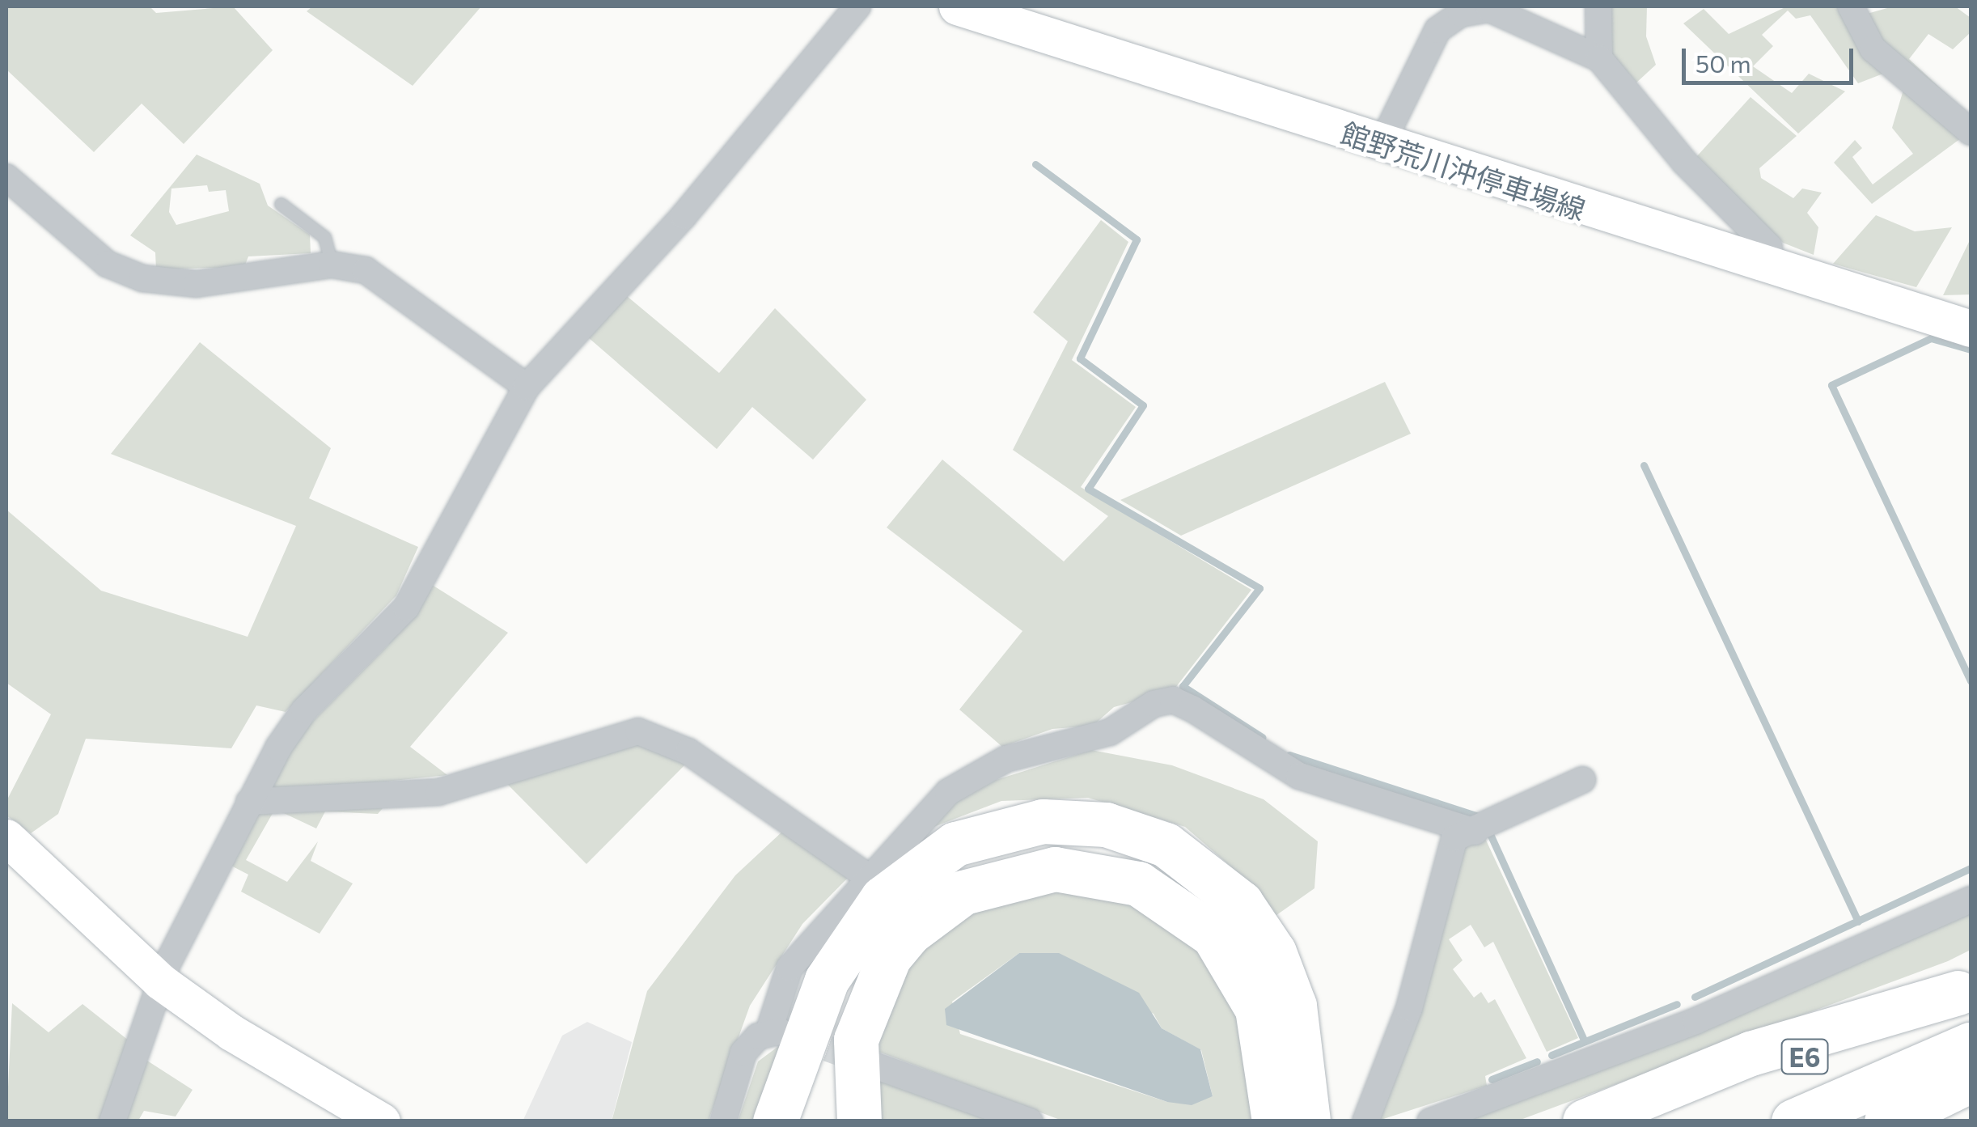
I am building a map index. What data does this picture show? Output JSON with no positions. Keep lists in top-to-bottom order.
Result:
{
  "streets": {
    "highway": ["E6"],
    "main road": ["館野荒川沖停車場線"]
  },
  "scale_bar": "50 m"
}
